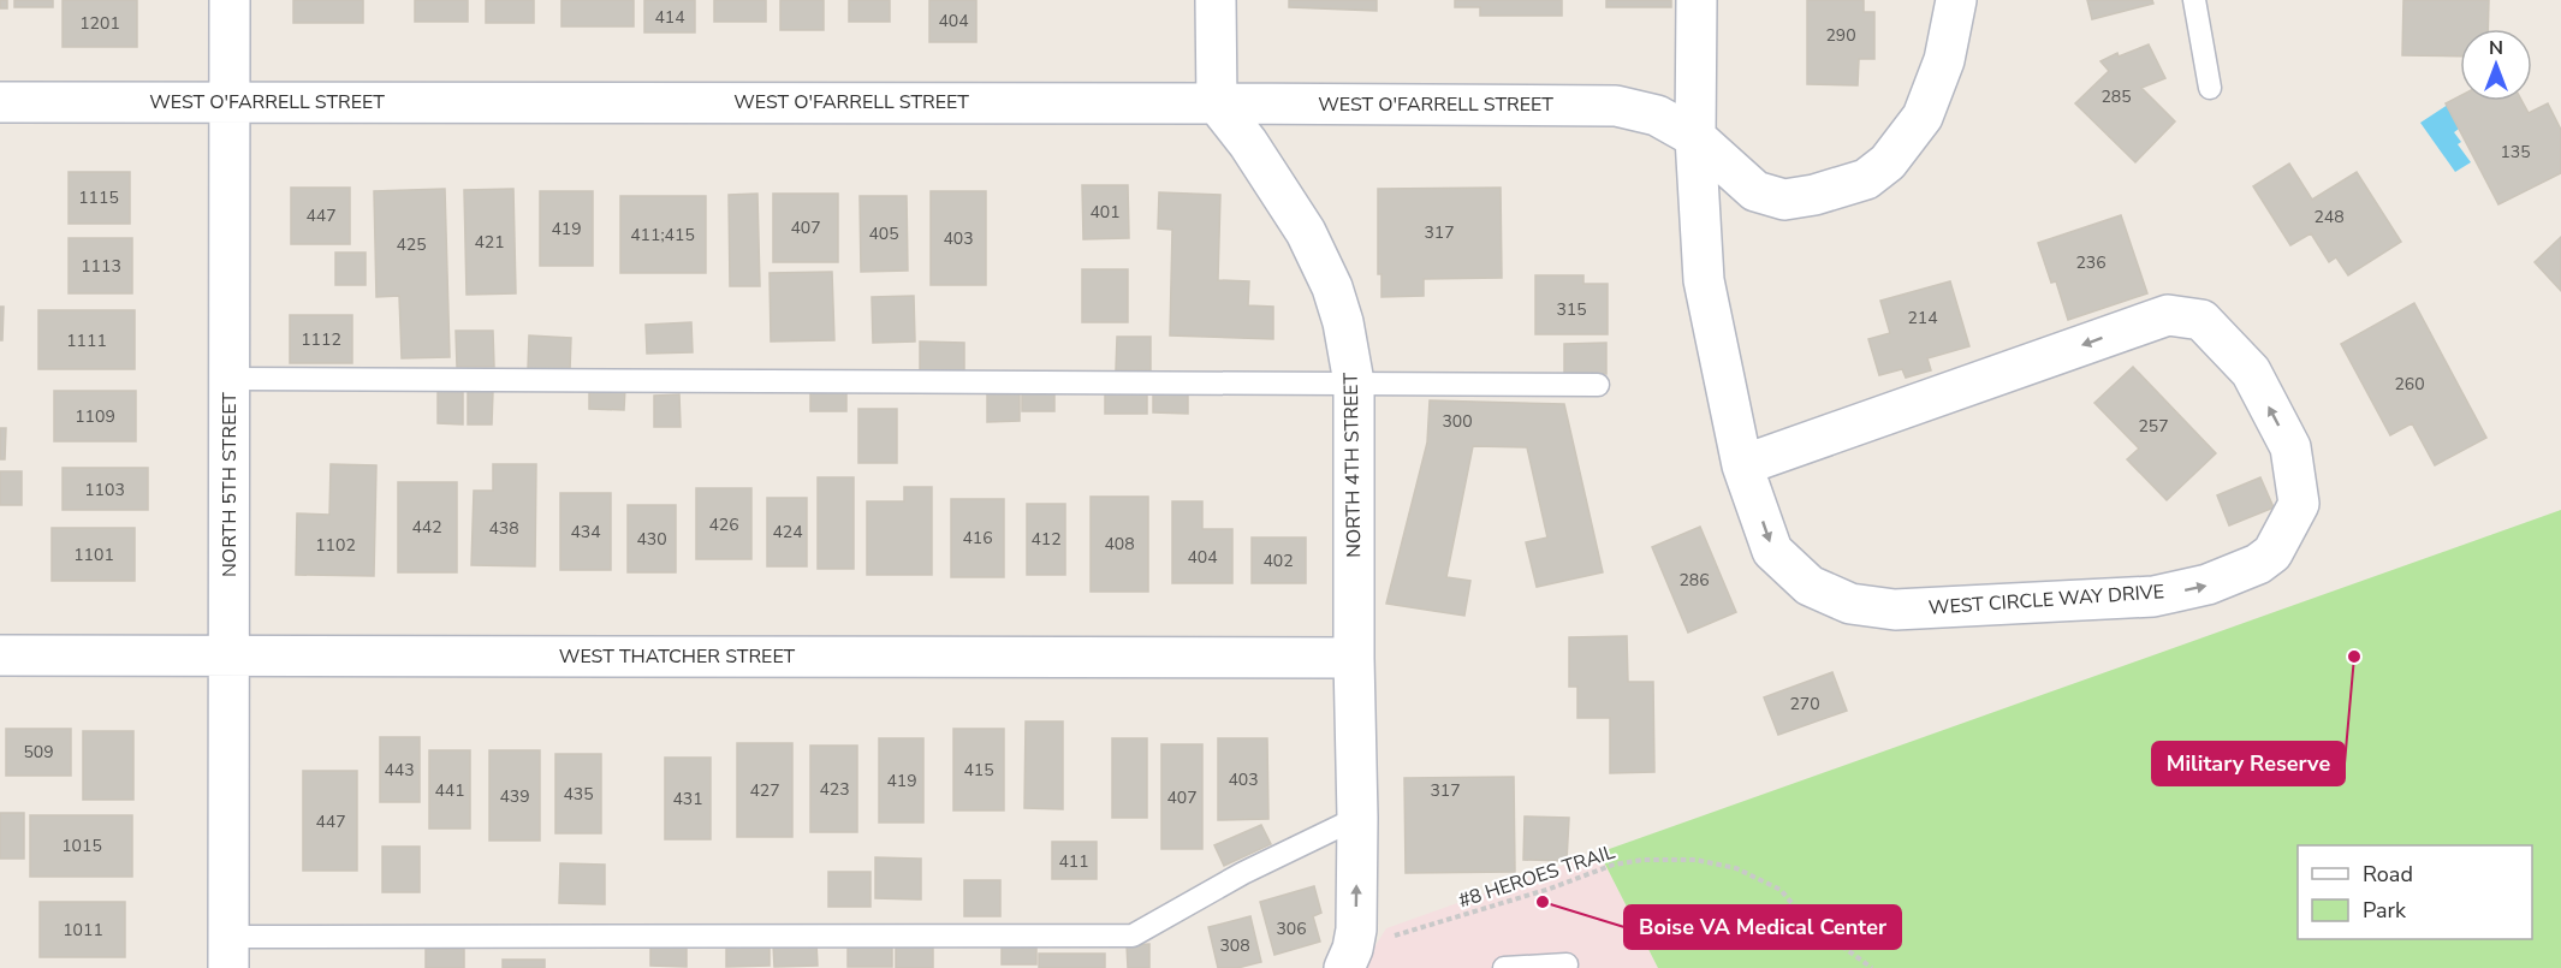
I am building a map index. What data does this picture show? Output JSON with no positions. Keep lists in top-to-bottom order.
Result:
{
  "streets": {
    "street": [
      "WEST O'FARRELL STREET",
      "NORTH 4TH STREET",
      "NORTH 5TH STREET",
      "WEST CIRCLE WAY DRIVE",
      "WEST THATCHER STREET"
    ],
    "path": ["#8 HEROES TRAIL"]
  },
  "crossings": [
    ["WEST O'FARRELL STREET", "NORTH 4TH STREET"],
    ["WEST O'FARRELL STREET", "NORTH 5TH STREET"],
    ["WEST O'FARRELL STREET", "WEST CIRCLE WAY DRIVE"],
    ["NORTH 4TH STREET", "WEST THATCHER STREET"],
    ["NORTH 4TH STREET", "#8 HEROES TRAIL"],
    ["NORTH 5TH STREET", "WEST THATCHER STREET"]
  ],
  "places": ["Military Reserve", "Boise VA Medical Center"],
  "house_numbers": [
    "414",
    "404",
    "1201",
    "290",
    "285",
    "135",
    "1115",
    "401",
    "447",
    "248",
    "407",
    "419",
    "317",
    "405",
    "411;415",
    "403",
    "421",
    "425",
    "236",
    "1113",
    "315",
    "214",
    "1112",
    "1111",
    "260",
    "1109",
    "300",
    "257",
    "1103",
    "426",
    "442",
    "438",
    "434",
    "424",
    "416",
    "430",
    "412",
    "408",
    "1102",
    "1101",
    "404",
    "402",
    "286",
    "270",
    "509",
    "443",
    "415",
    "403",
    "419",
    "423",
    "441",
    "427",
    "317",
    "435",
    "439",
    "407",
    "431",
    "447",
    "1015",
    "411",
    "306",
    "1011",
    "308"
  ],
  "legend": ["Road", "Park"],
  "north": "top"
}
